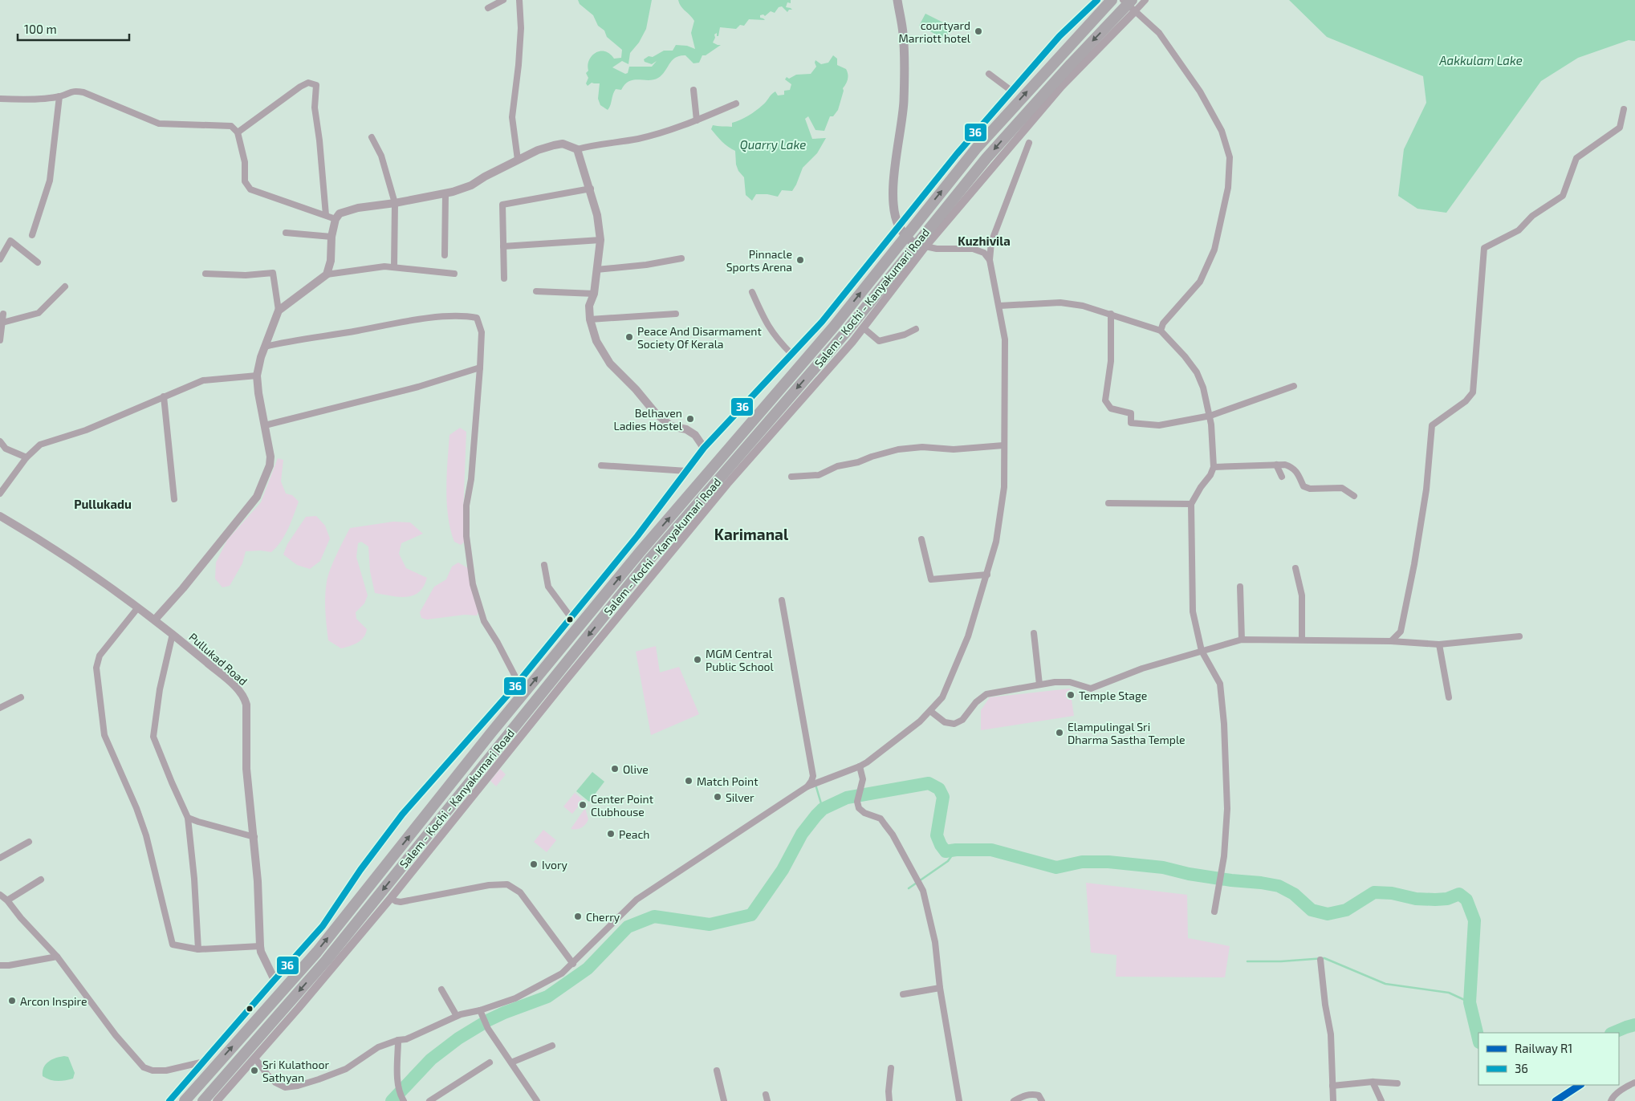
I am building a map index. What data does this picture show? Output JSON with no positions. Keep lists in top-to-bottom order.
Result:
{
  "streets": {
    "highway": ["Salem - Kochi - Kanyakumari Road"],
    "street": ["Pullukad Road"]
  },
  "districts": ["Kuzhivila", "Pullukadu", "Karimanal"],
  "water": ["Aakkulam Lake", "Quarry Lake"],
  "places": [
    "courtyard Marriott hotel",
    "Pinnacle Sports Arena",
    "Peace And Disarmament Society Of Kerala",
    "Belhaven Ladies Hostel",
    "MGM Central Public School",
    "Temple Stage",
    "Elampulingal Sri Dharma Sastha Temple",
    "Olive",
    "Match Point",
    "Silver",
    "Center Point Clubhouse",
    "Peach",
    "Ivory",
    "Cherry",
    "Arcon Inspire",
    "Sri Kulathoor Sathyan"
  ],
  "lines": ["transit line 36", "rail line R1"],
  "legend": ["Railway R1", "36"],
  "scale_bar": "100 m"
}
